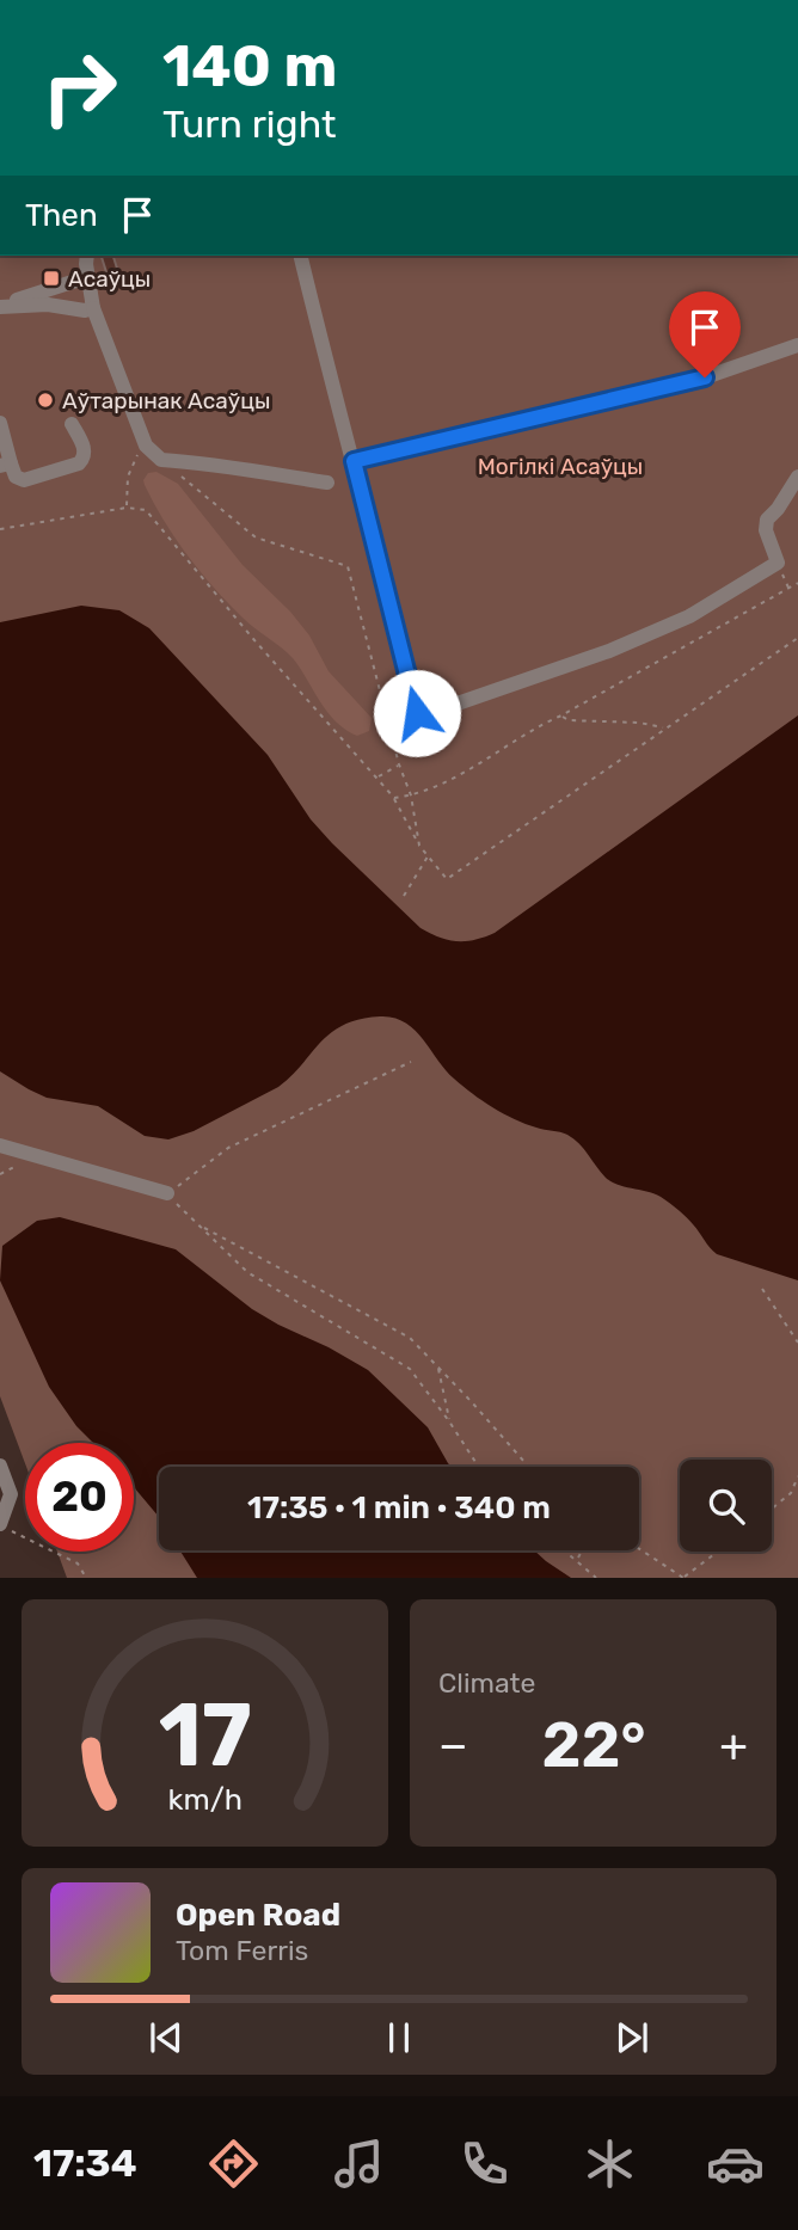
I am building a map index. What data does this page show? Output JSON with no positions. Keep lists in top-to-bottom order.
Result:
{
  "parks": ["Могілкі Асаўцы"],
  "places": {
    "transit": ["Асаўцы"],
    "other": ["Аўтарынак Асаўцы"]
  },
  "page": {
    "turn": ["140 m", "Turn right"],
    "then": "Then",
    "limit": "20",
    "trip": "17:35 · 1 min · 340 m",
    "tile": "Climate",
    "heat": ["−", "22°", "+"],
    "song": ["Open Road", "Tom Ferris"],
    "tabs": "17:34",
    "gauge": ["17", "km/h"]
  }
}
